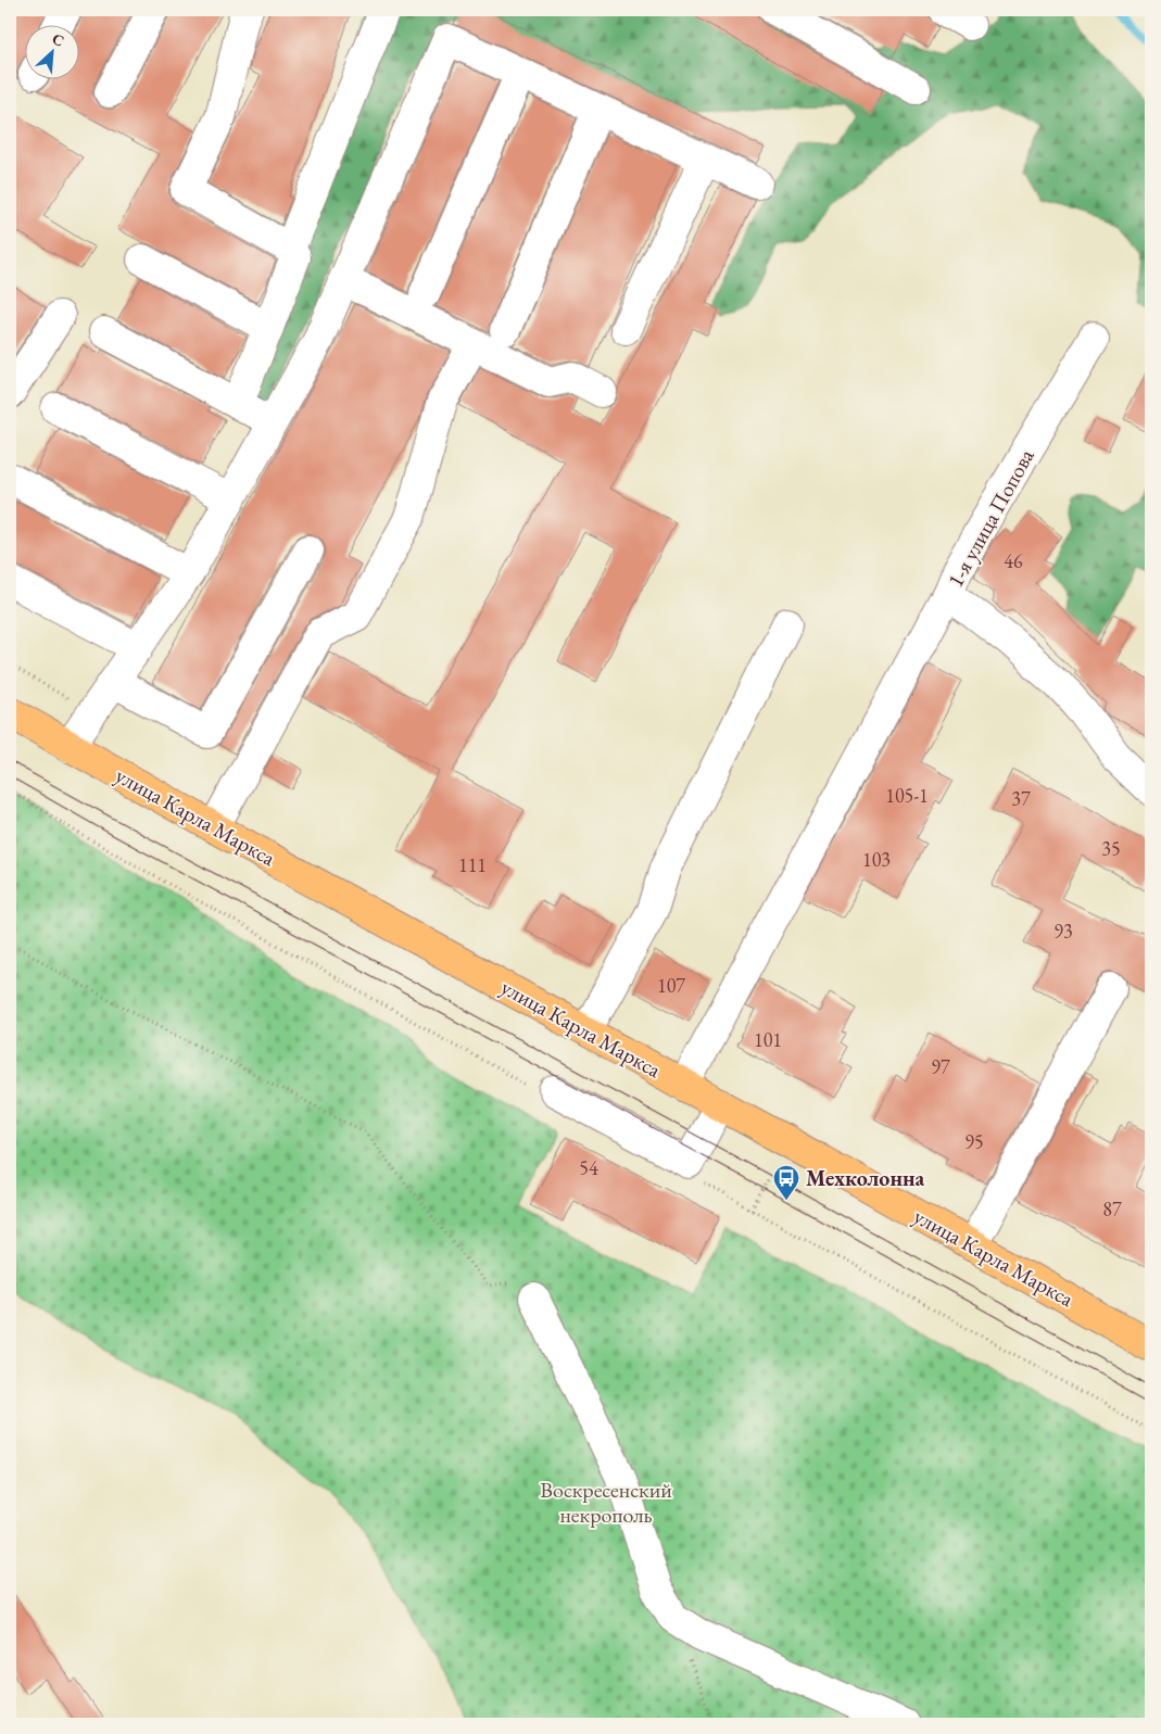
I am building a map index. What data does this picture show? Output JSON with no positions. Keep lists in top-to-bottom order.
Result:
{
  "streets": {
    "main road": ["улица Карла Маркса"],
    "street": ["1-я улица Попова"]
  },
  "parks": ["Воскресенский некрополь"],
  "places": {
    "bus stop": ["Мехколонна"]
  },
  "house_numbers": [
    "46",
    "105-1",
    "37",
    "35",
    "103",
    "111",
    "93",
    "107",
    "101",
    "97",
    "95",
    "54",
    "87"
  ],
  "north": "top right"
}
